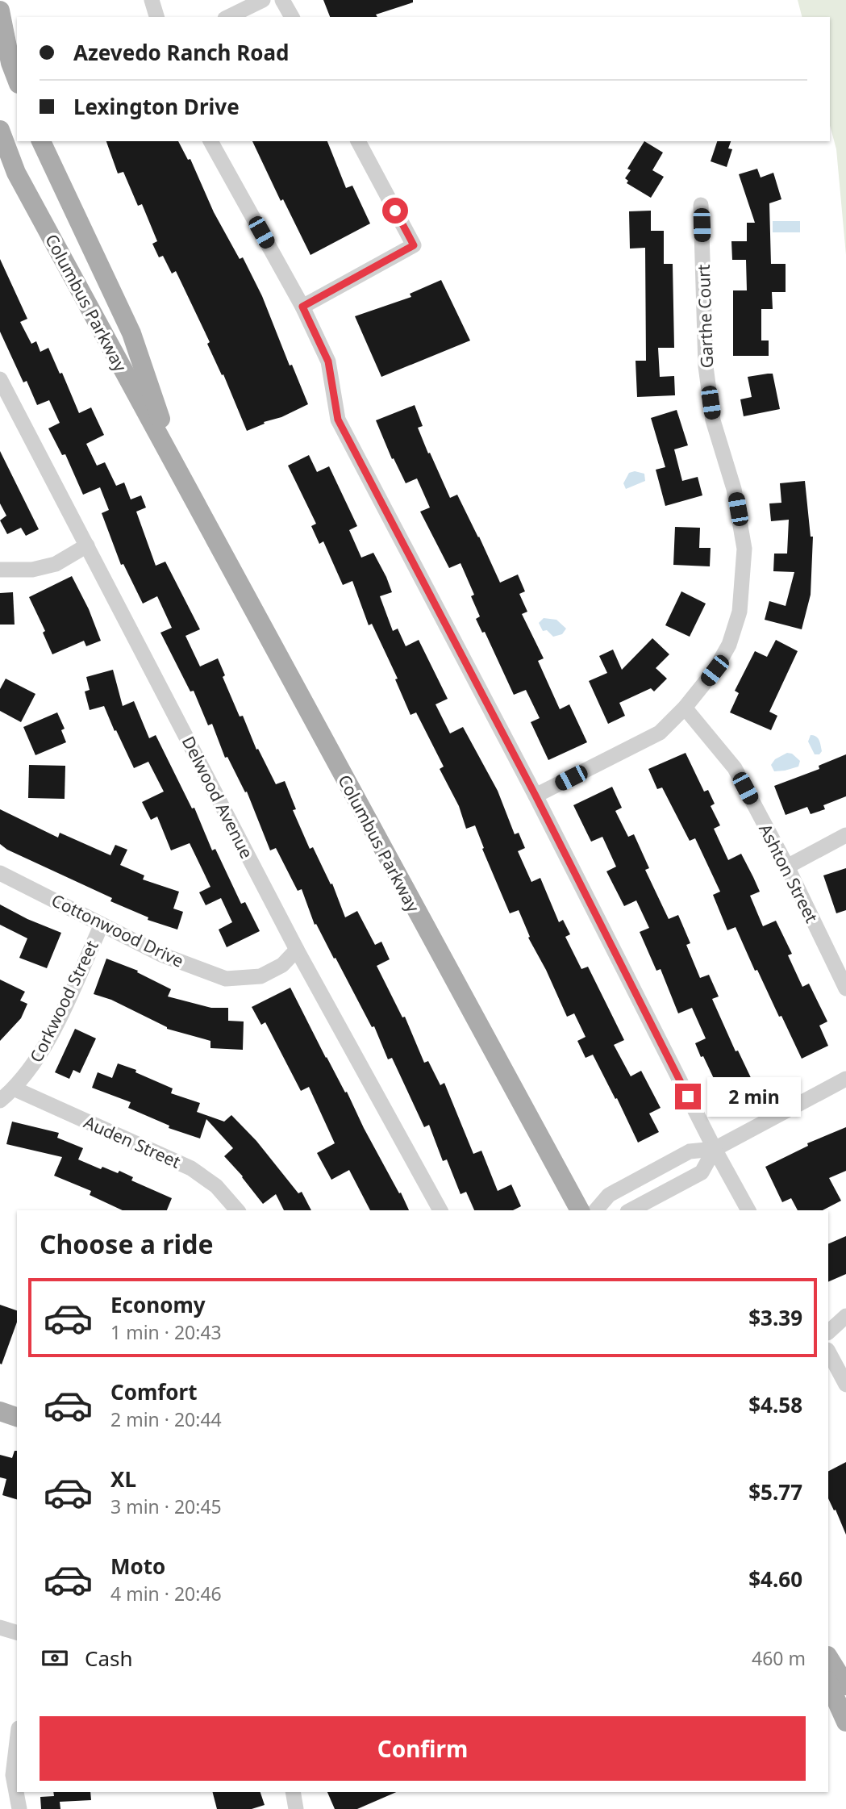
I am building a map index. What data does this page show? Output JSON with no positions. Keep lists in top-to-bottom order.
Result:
{
  "streets": {
    "main road": ["Columbus Parkway"],
    "street": [
      "Garthe Court",
      "Delwood Avenue",
      "Ashton Street",
      "Cottonwood Drive",
      "Corkwood Street",
      "Auden Street"
    ]
  },
  "crossings": [
    ["Garthe Court", "Ashton Street"],
    ["Delwood Avenue", "Cottonwood Drive"],
    ["Cottonwood Drive", "Corkwood Street"],
    ["Corkwood Street", "Auden Street"]
  ],
  "page": {
    "banner": ["Azevedo Ranch Road", "Lexington Drive"],
    "bubble": "2 min",
    "heading": "Choose a ride",
    "list": [
      {
        "name": "Economy",
        "note": "1 min · 20:43",
        "value": "$3.39"
      },
      {
        "name": "Comfort",
        "note": "2 min · 20:44",
        "value": "$4.58"
      },
      {
        "name": "XL",
        "note": "3 min · 20:45",
        "value": "$5.77"
      },
      {
        "name": "Moto",
        "note": "4 min · 20:46",
        "value": "$4.60"
      }
    ],
    "pay": ["Cash", "460 m"],
    "buttons": "Confirm"
  }
}
